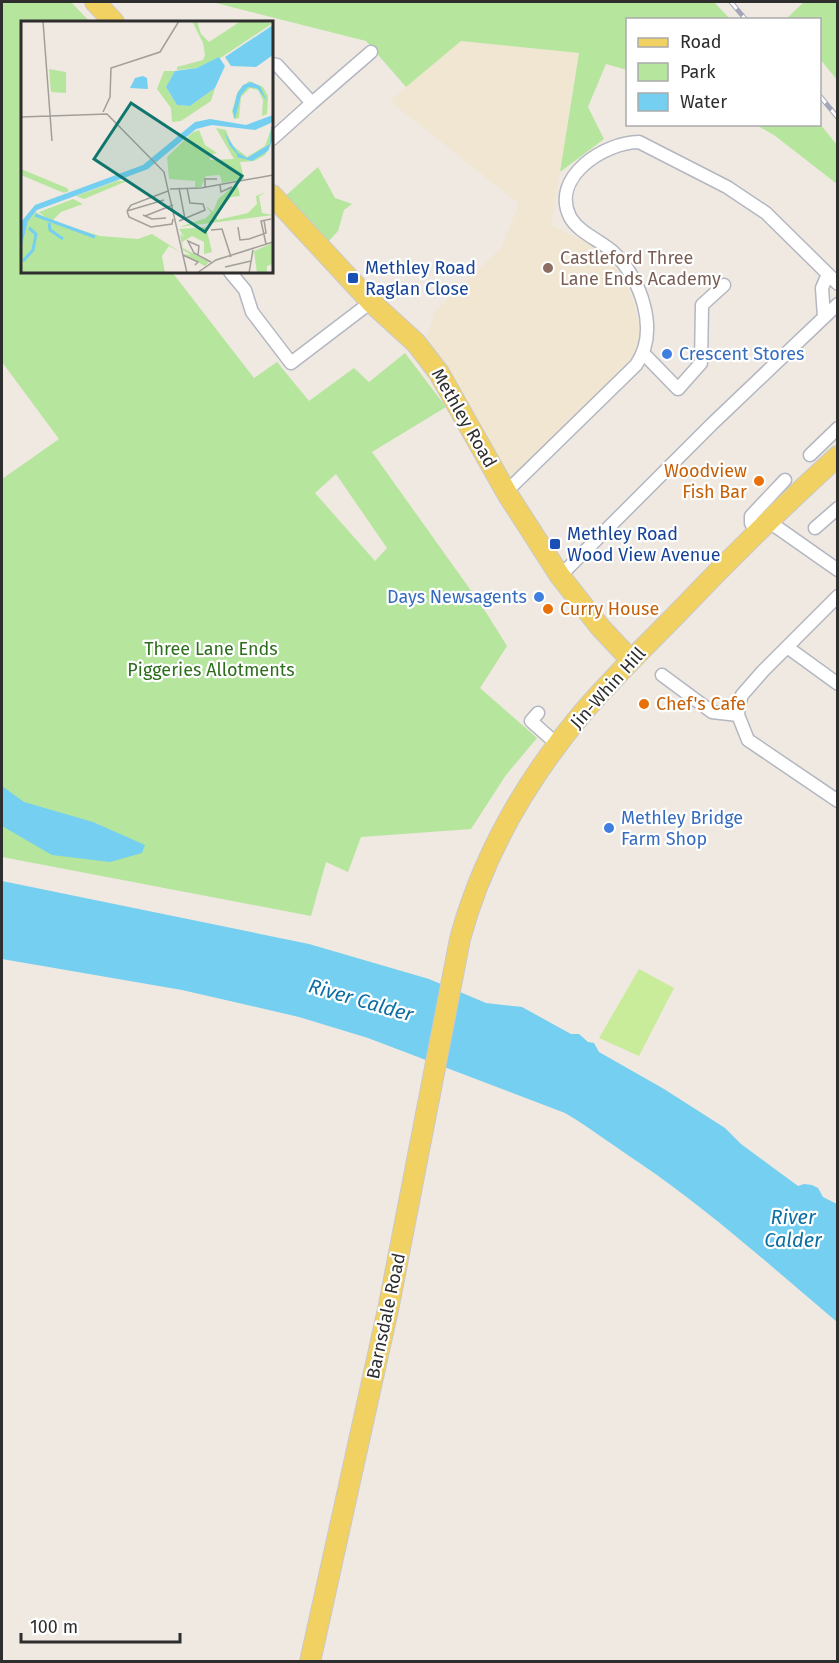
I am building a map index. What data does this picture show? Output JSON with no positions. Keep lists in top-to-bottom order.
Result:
{
  "streets": {
    "main road": ["Methley Road", "Jin-Whin Hill", "Barnsdale Road"]
  },
  "crossings": [
    ["Methley Road", "Jin-Whin Hill"],
    ["Jin-Whin Hill", "Barnsdale Road"]
  ],
  "water": ["River Calder"],
  "parks": ["Three Lane Ends Piggeries Allotments"],
  "places": {
    "other": [
      "Castleford Three Lane Ends Academy",
      "Crescent Stores",
      "Woodview Fish Bar",
      "Days Newsagents",
      "Curry House",
      "Chef's Cafe",
      "Methley Bridge Farm Shop"
    ],
    "transit": ["Methley Road Raglan Close", "Methley Road Wood View Avenue"]
  },
  "legend": ["Road", "Park", "Water"],
  "scale_bar": "100 m"
}
